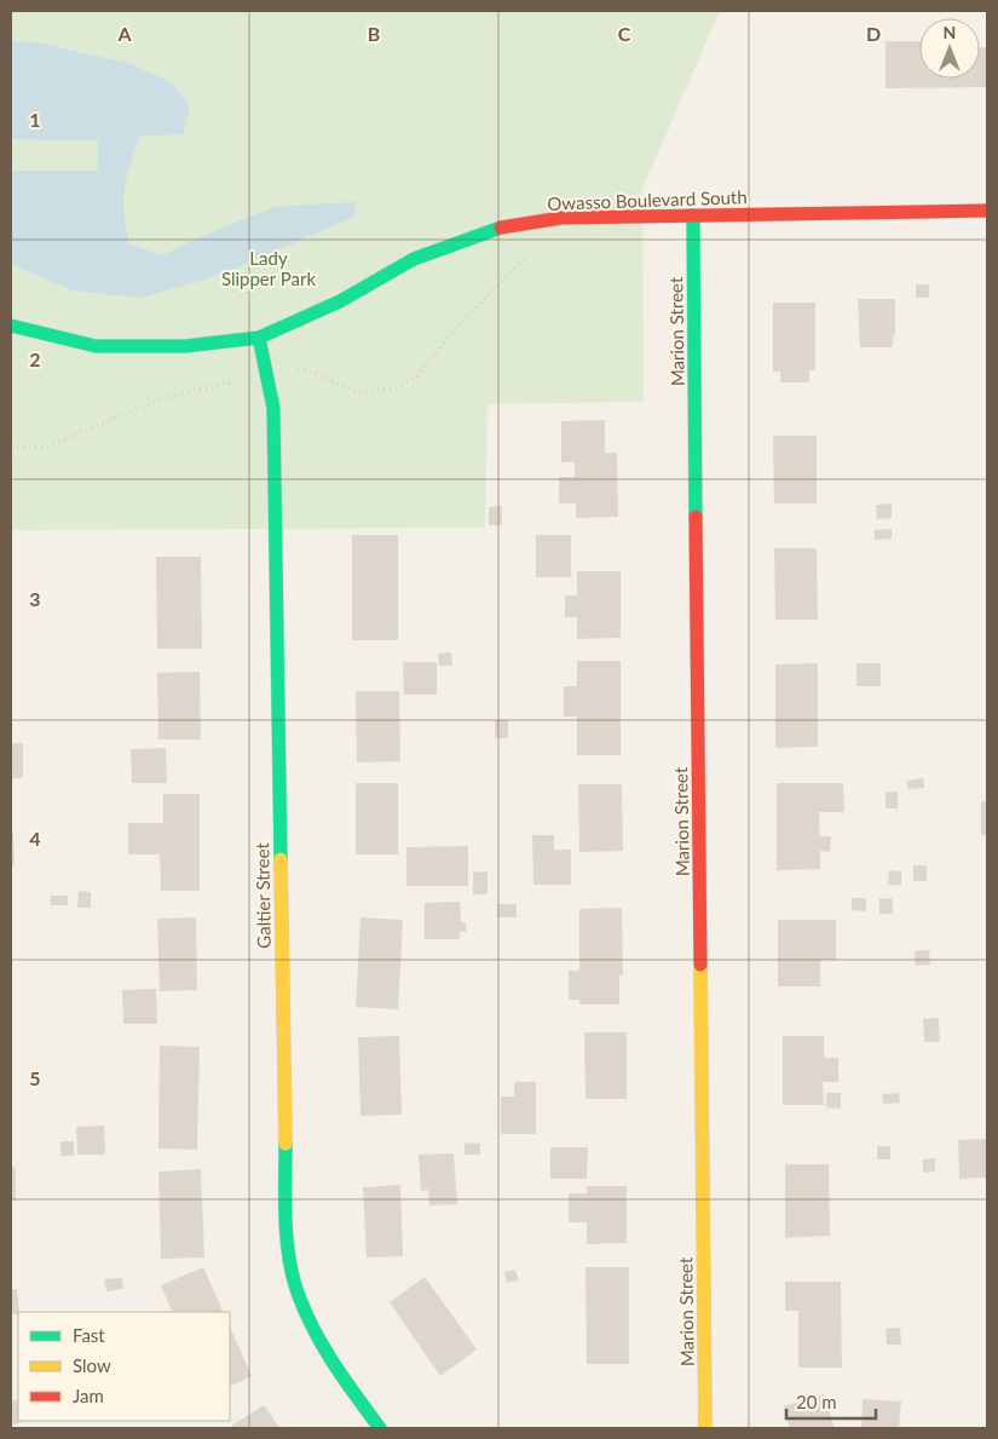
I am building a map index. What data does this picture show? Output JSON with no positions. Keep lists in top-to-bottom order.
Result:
{
  "streets": {
    "street": ["Owasso Boulevard South", "Marion Street", "Galtier Street"]
  },
  "crossings": [
    ["Owasso Boulevard South", "Marion Street"],
    ["Owasso Boulevard South", "Galtier Street"]
  ],
  "parks": ["Lady Slipper Park"],
  "legend": ["Fast", "Slow", "Jam"],
  "scale_bar": "20 m",
  "north": "top",
  "grid": {
    "columns": [
      "A",
      "B",
      "C",
      "D"
    ],
    "rows": [
      "1",
      "2",
      "3",
      "4",
      "5"
    ]
  }
}
